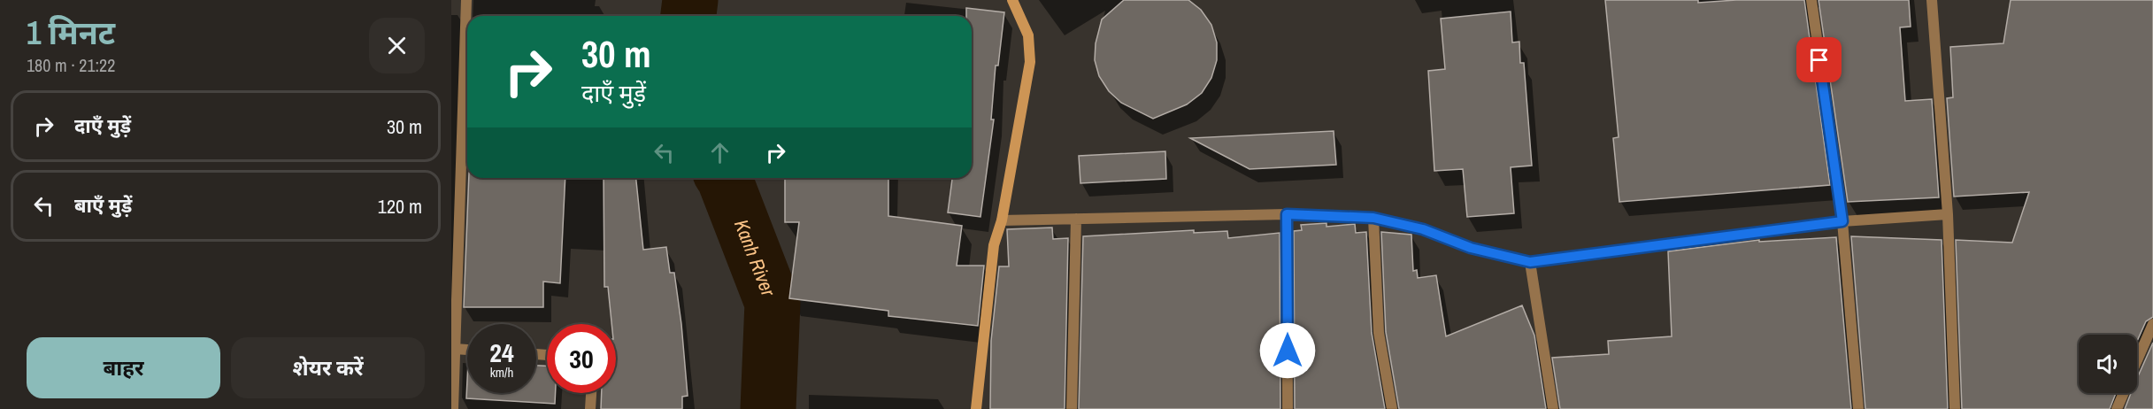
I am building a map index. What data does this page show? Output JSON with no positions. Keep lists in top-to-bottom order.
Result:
{
  "water": ["Kanh River"],
  "page": {
    "heading": ["1 मिनट", "180 m · 21:22"],
    "turn": ["30 m", "दाएँ मुड़ें"],
    "list": [
      {
        "name": "दाएँ मुड़ें",
        "value": "30 m"
      },
      {
        "name": "बाएँ मुड़ें",
        "value": "120 m"
      }
    ],
    "speed": "24 km/h",
    "limit": "30",
    "buttons": ["बाहर", "शेयर करें"]
  }
}
